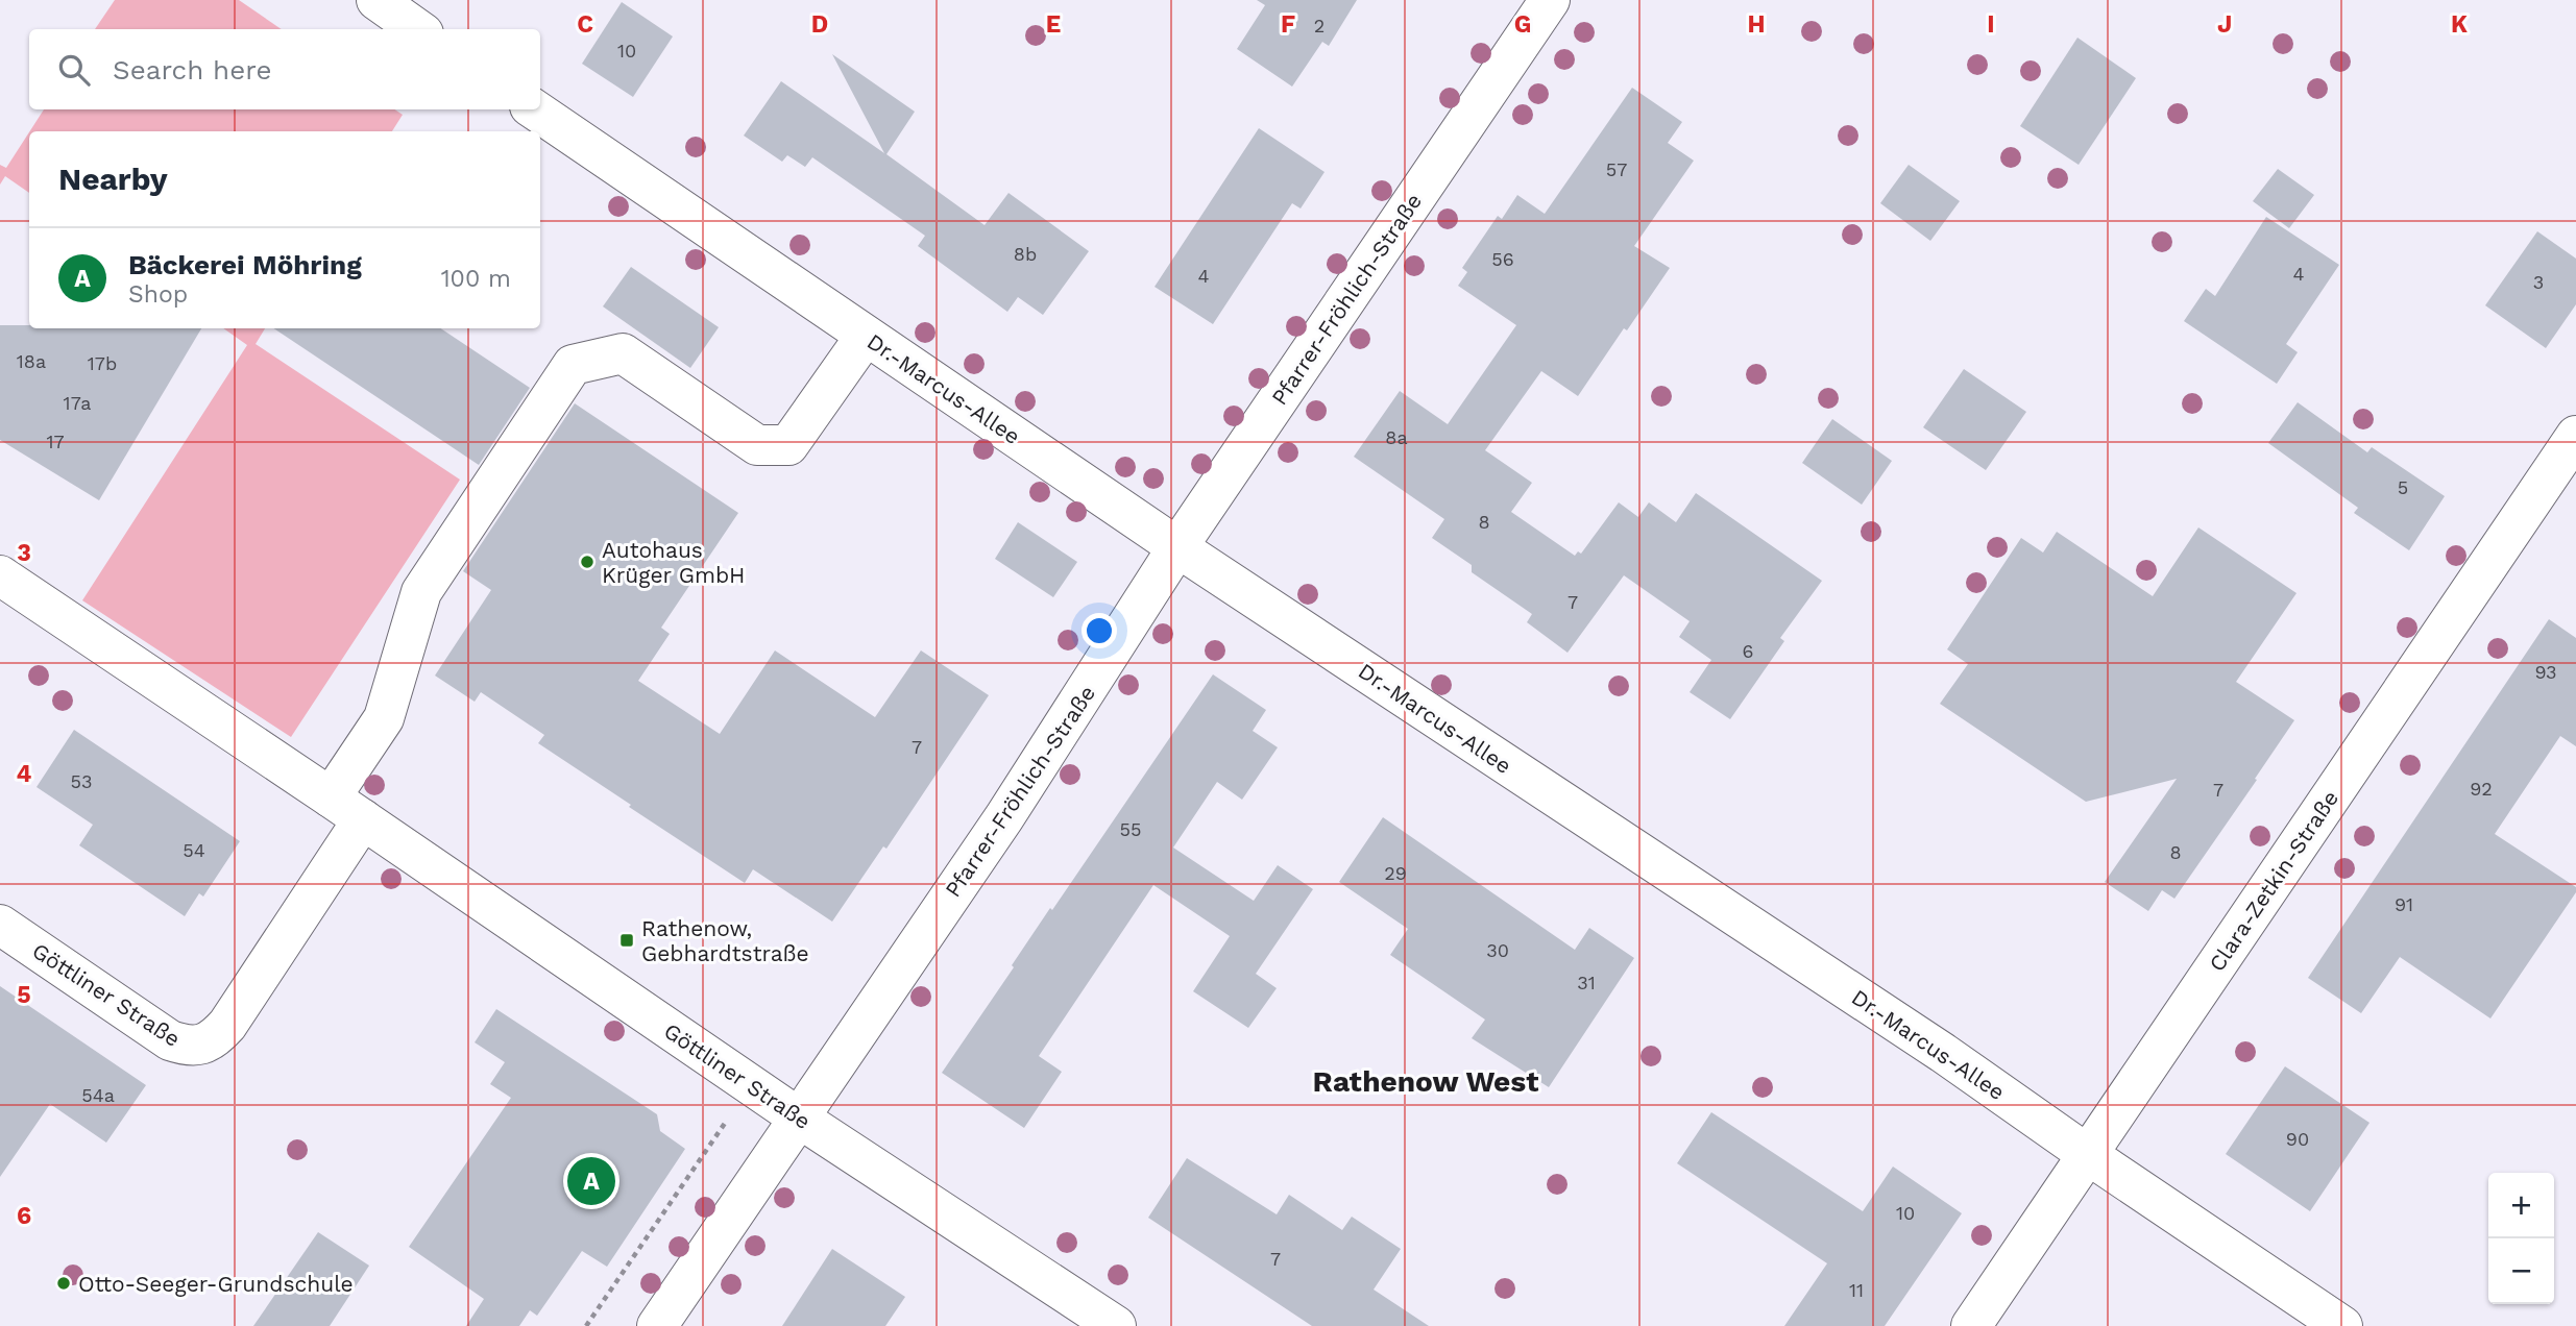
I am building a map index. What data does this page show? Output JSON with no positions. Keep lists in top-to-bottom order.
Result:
{
  "streets": {
    "street": [
      "Pfarrer-Fröhlich-Straße",
      "Dr.-Marcus-Allee",
      "Clara-Zetkin-Straße",
      "Göttliner Straße"
    ]
  },
  "crossings": [
    ["Pfarrer-Fröhlich-Straße", "Dr.-Marcus-Allee"],
    ["Pfarrer-Fröhlich-Straße", "Göttliner Straße"],
    ["Dr.-Marcus-Allee", "Clara-Zetkin-Straße"]
  ],
  "districts": ["Rathenow West"],
  "places": {
    "other": ["Autohaus Krüger GmbH", "Otto-Seeger-Grundschule"],
    "transit": ["Rathenow, Gebhardtstraße"]
  },
  "house_numbers": [
    "2",
    "10",
    "57",
    "8b",
    "56",
    "4",
    "4",
    "3",
    "18a",
    "17b",
    "17a",
    "8a",
    "17",
    "5",
    "8",
    "7",
    "6",
    "93",
    "7",
    "53",
    "92",
    "7",
    "55",
    "54",
    "8",
    "29",
    "91",
    "30",
    "31",
    "54a",
    "90",
    "10",
    "7",
    "11"
  ],
  "page": {
    "search": "Search here",
    "heading": "Nearby",
    "list": [
      {
        "mark": "A",
        "name": "Bäckerei Möhring",
        "note": "Shop",
        "value": "100 m"
      }
    ],
    "pins": "A",
    "map_buttons": ["+", "−"]
  },
  "grid": {
    "columns": [
      "C",
      "D",
      "E",
      "F",
      "G",
      "H",
      "I",
      "J",
      "K"
    ],
    "rows": [
      "3",
      "4",
      "5",
      "6"
    ]
  }
}
